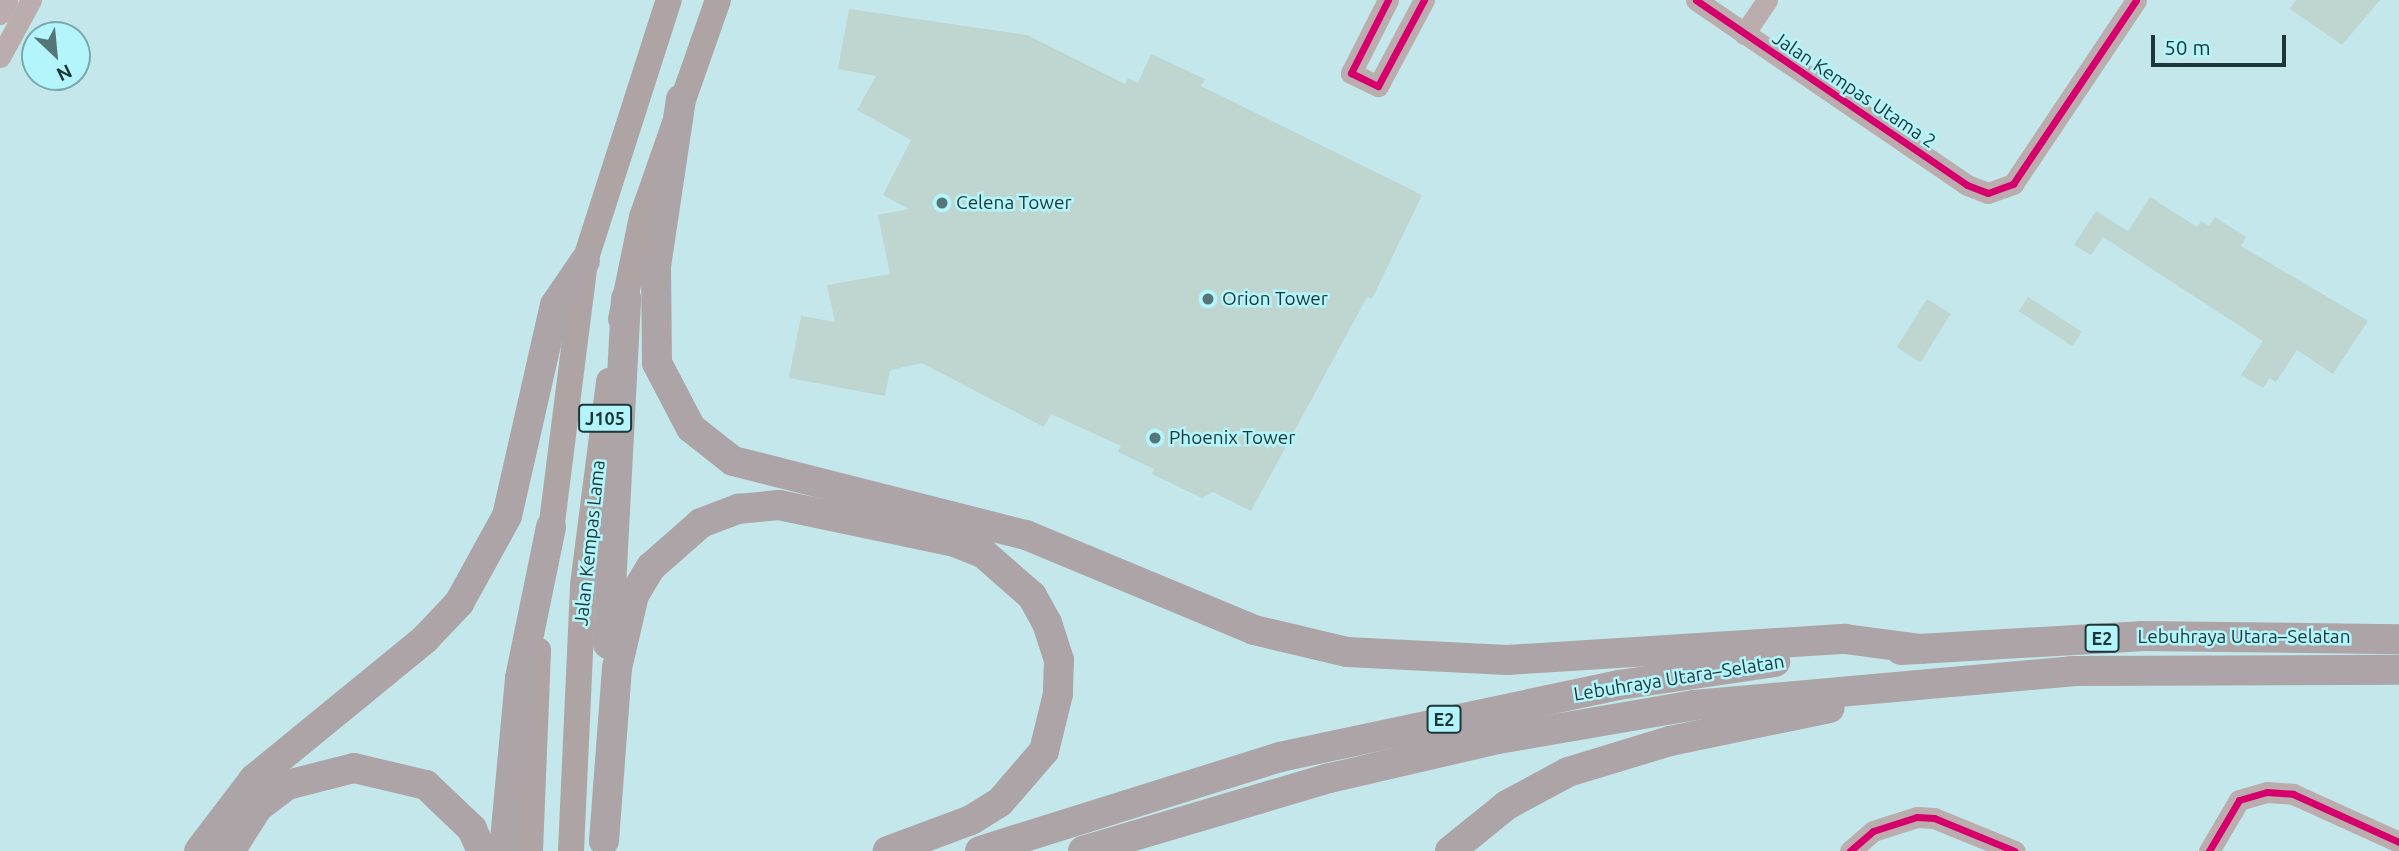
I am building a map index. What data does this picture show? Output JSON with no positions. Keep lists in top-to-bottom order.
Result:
{
  "streets": {
    "highway": ["Lebuhraya Utara–Selatan", "E2"],
    "main road": ["J105", "Jalan Kempas Lama"],
    "street": ["Jalan Kempas Utama 2"]
  },
  "places": ["Celena Tower", "Orion Tower", "Phoenix Tower"],
  "scale_bar": "50 m",
  "north": "bottom right"
}
